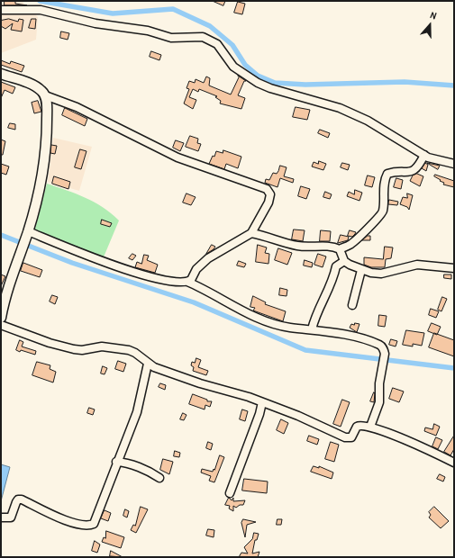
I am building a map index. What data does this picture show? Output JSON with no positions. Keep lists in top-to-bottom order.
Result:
{
  "north": "top"
}
